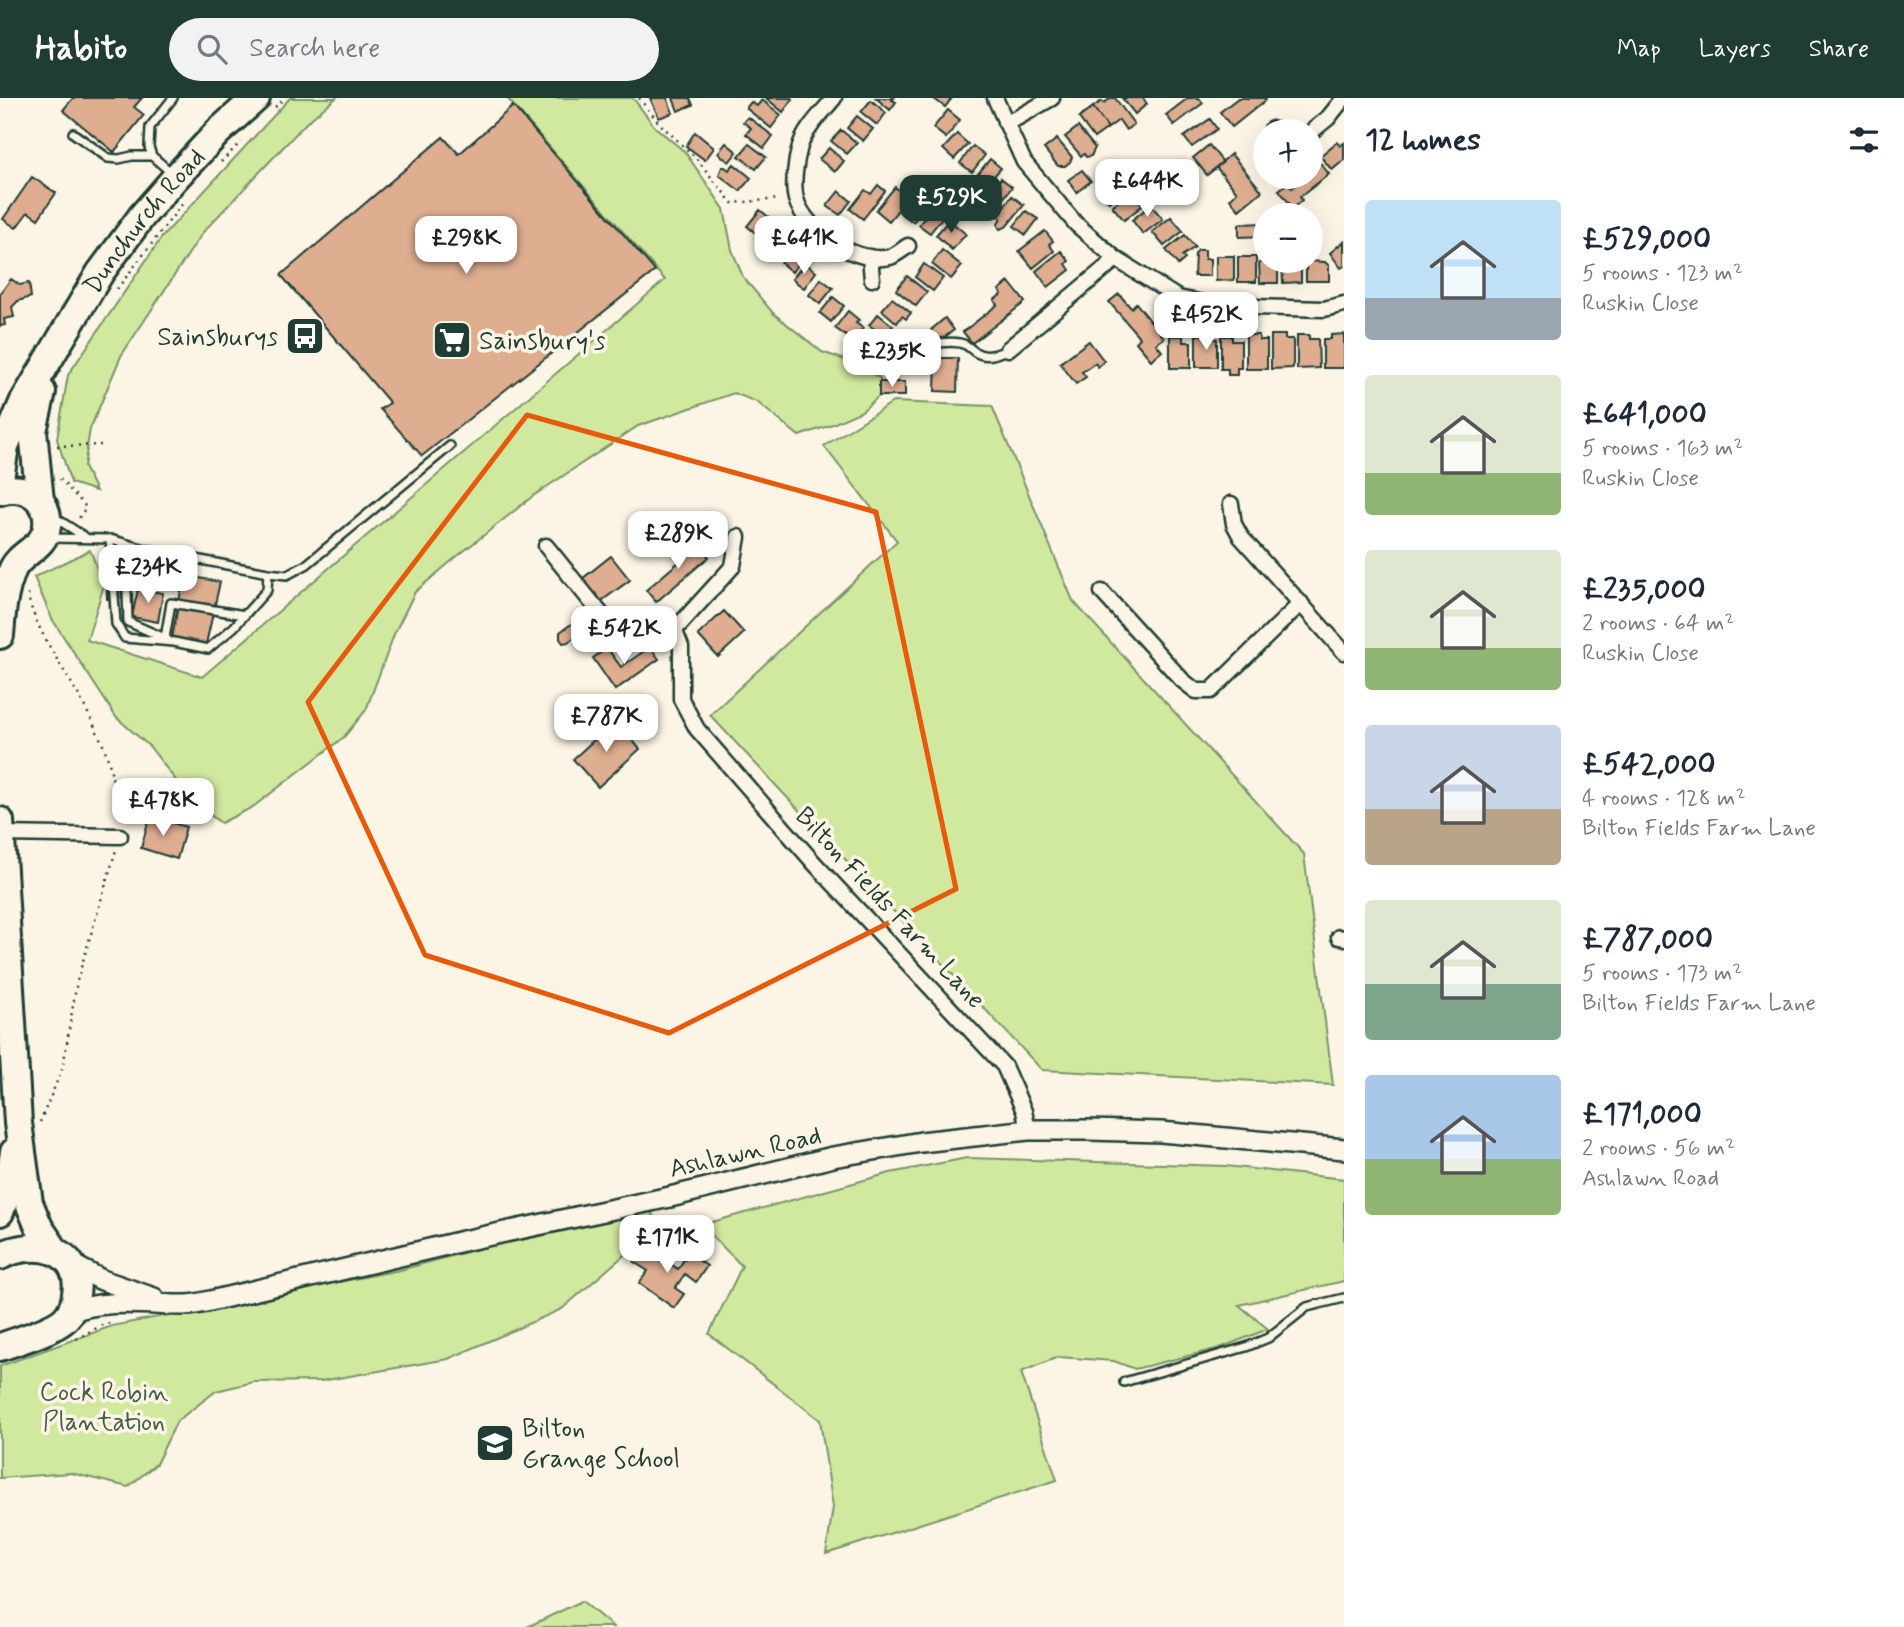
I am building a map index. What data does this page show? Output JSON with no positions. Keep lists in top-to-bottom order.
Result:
{
  "streets": {
    "highway": ["Dunchurch Road"],
    "main road": ["Ashlawn Road"],
    "street": ["Bilton Fields Farm Lane"]
  },
  "crossings": [
    ["Bilton Fields Farm Lane", "Ashlawn Road"]
  ],
  "parks": ["Cock Robin Plantation"],
  "places": {
    "bus stop": ["Sainsburys"],
    "supermarket": ["Sainsbury's"],
    "school or university": ["Bilton Grange School"]
  },
  "page": {
    "header": "Habito",
    "search": "Search here",
    "nav": ["Map", "Layers", "Share"],
    "heading": "12 homes",
    "map_buttons": ["+", "−"],
    "price": [
      "£644K",
      "£529K",
      "£298K",
      "£641K",
      "£452K",
      "£235K",
      "£289K",
      "£234K",
      "£542K",
      "£787K",
      "£478K",
      "£171K"
    ],
    "list": [
      {
        "name": "£529,000",
        "note": "5 rooms · 123 m² · Ruskin Close"
      },
      {
        "name": "£641,000",
        "note": "5 rooms · 163 m² · Ruskin Close"
      },
      {
        "name": "£235,000",
        "note": "2 rooms · 64 m² · Ruskin Close"
      },
      {
        "name": "£542,000",
        "note": "4 rooms · 128 m² · Bilton Fields Farm Lane"
      },
      {
        "name": "£787,000",
        "note": "5 rooms · 173 m² · Bilton Fields Farm Lane"
      },
      {
        "name": "£171,000",
        "note": "2 rooms · 56 m² · Ashlawn Road"
      }
    ]
  }
}
